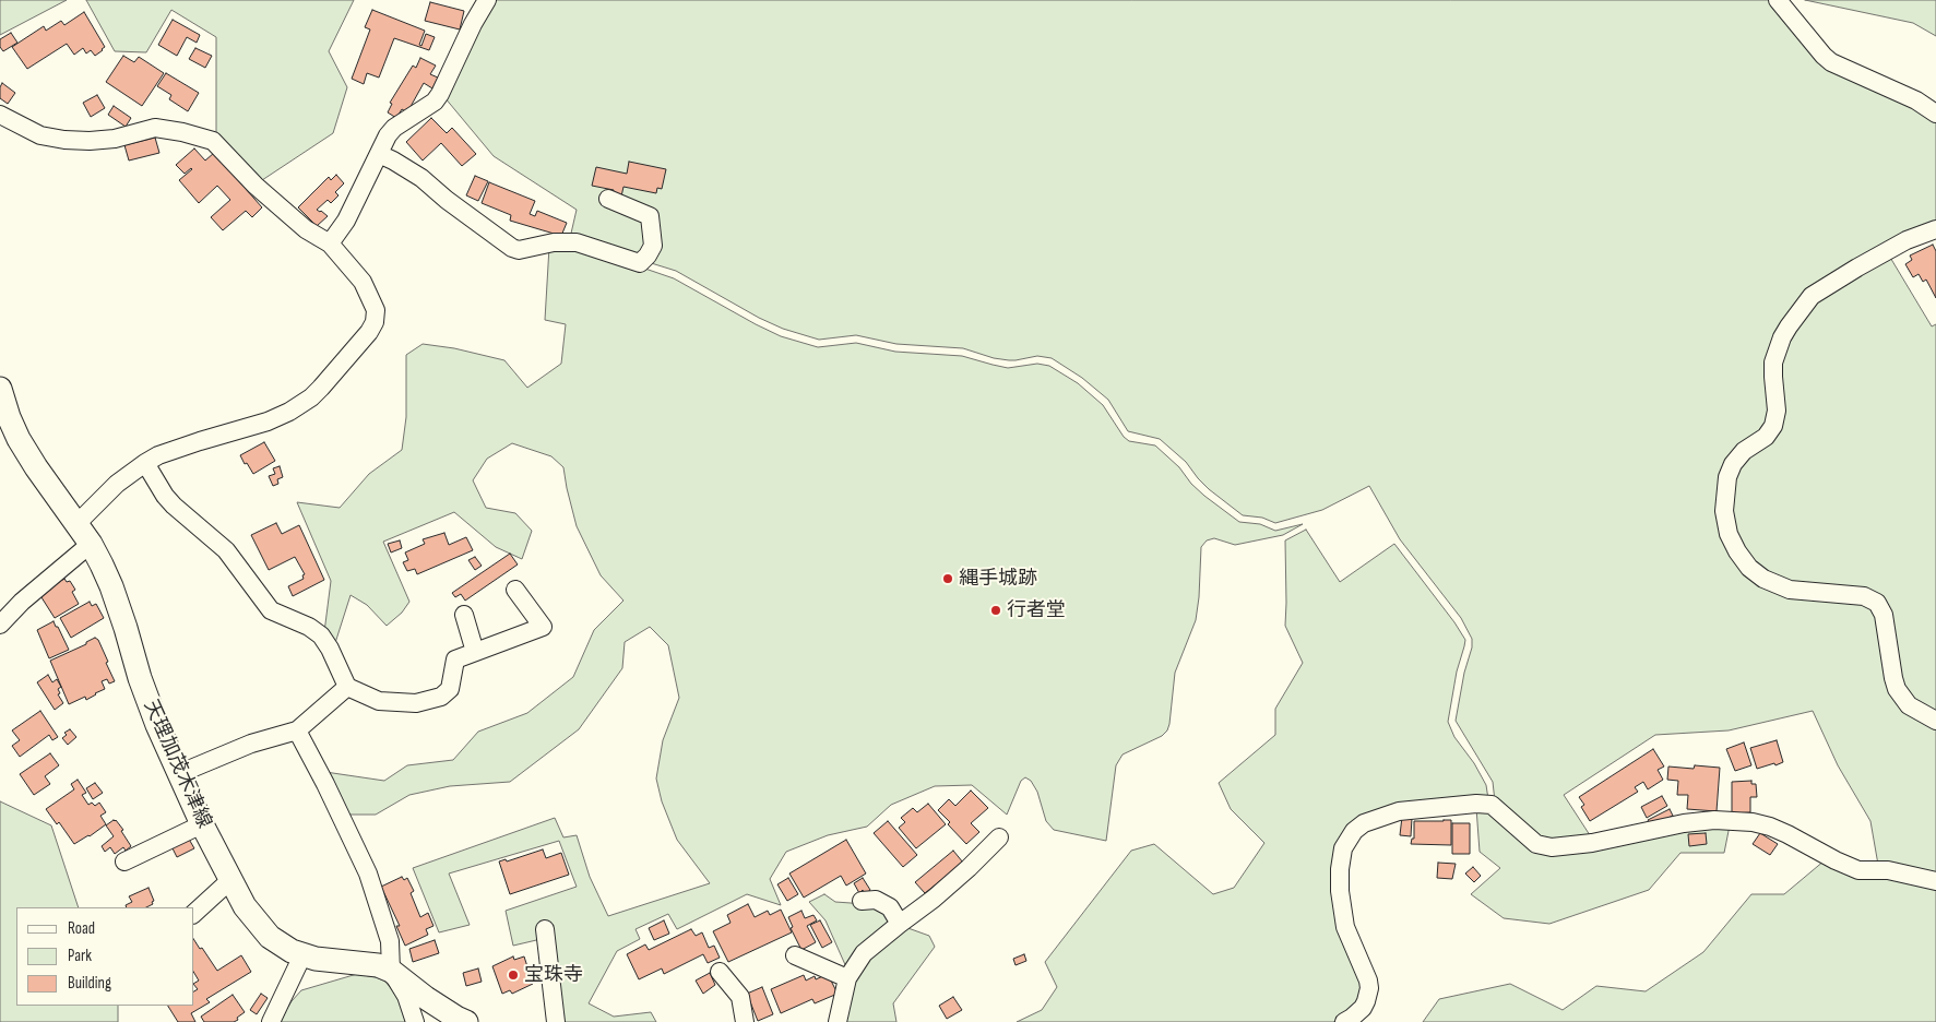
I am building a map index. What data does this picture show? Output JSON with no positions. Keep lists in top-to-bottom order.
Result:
{
  "streets": {
    "main road": ["天理加茂木津線"]
  },
  "places": ["縄手城跡", "行者堂", "宝珠寺"],
  "legend": ["Road", "Park", "Building"]
}
